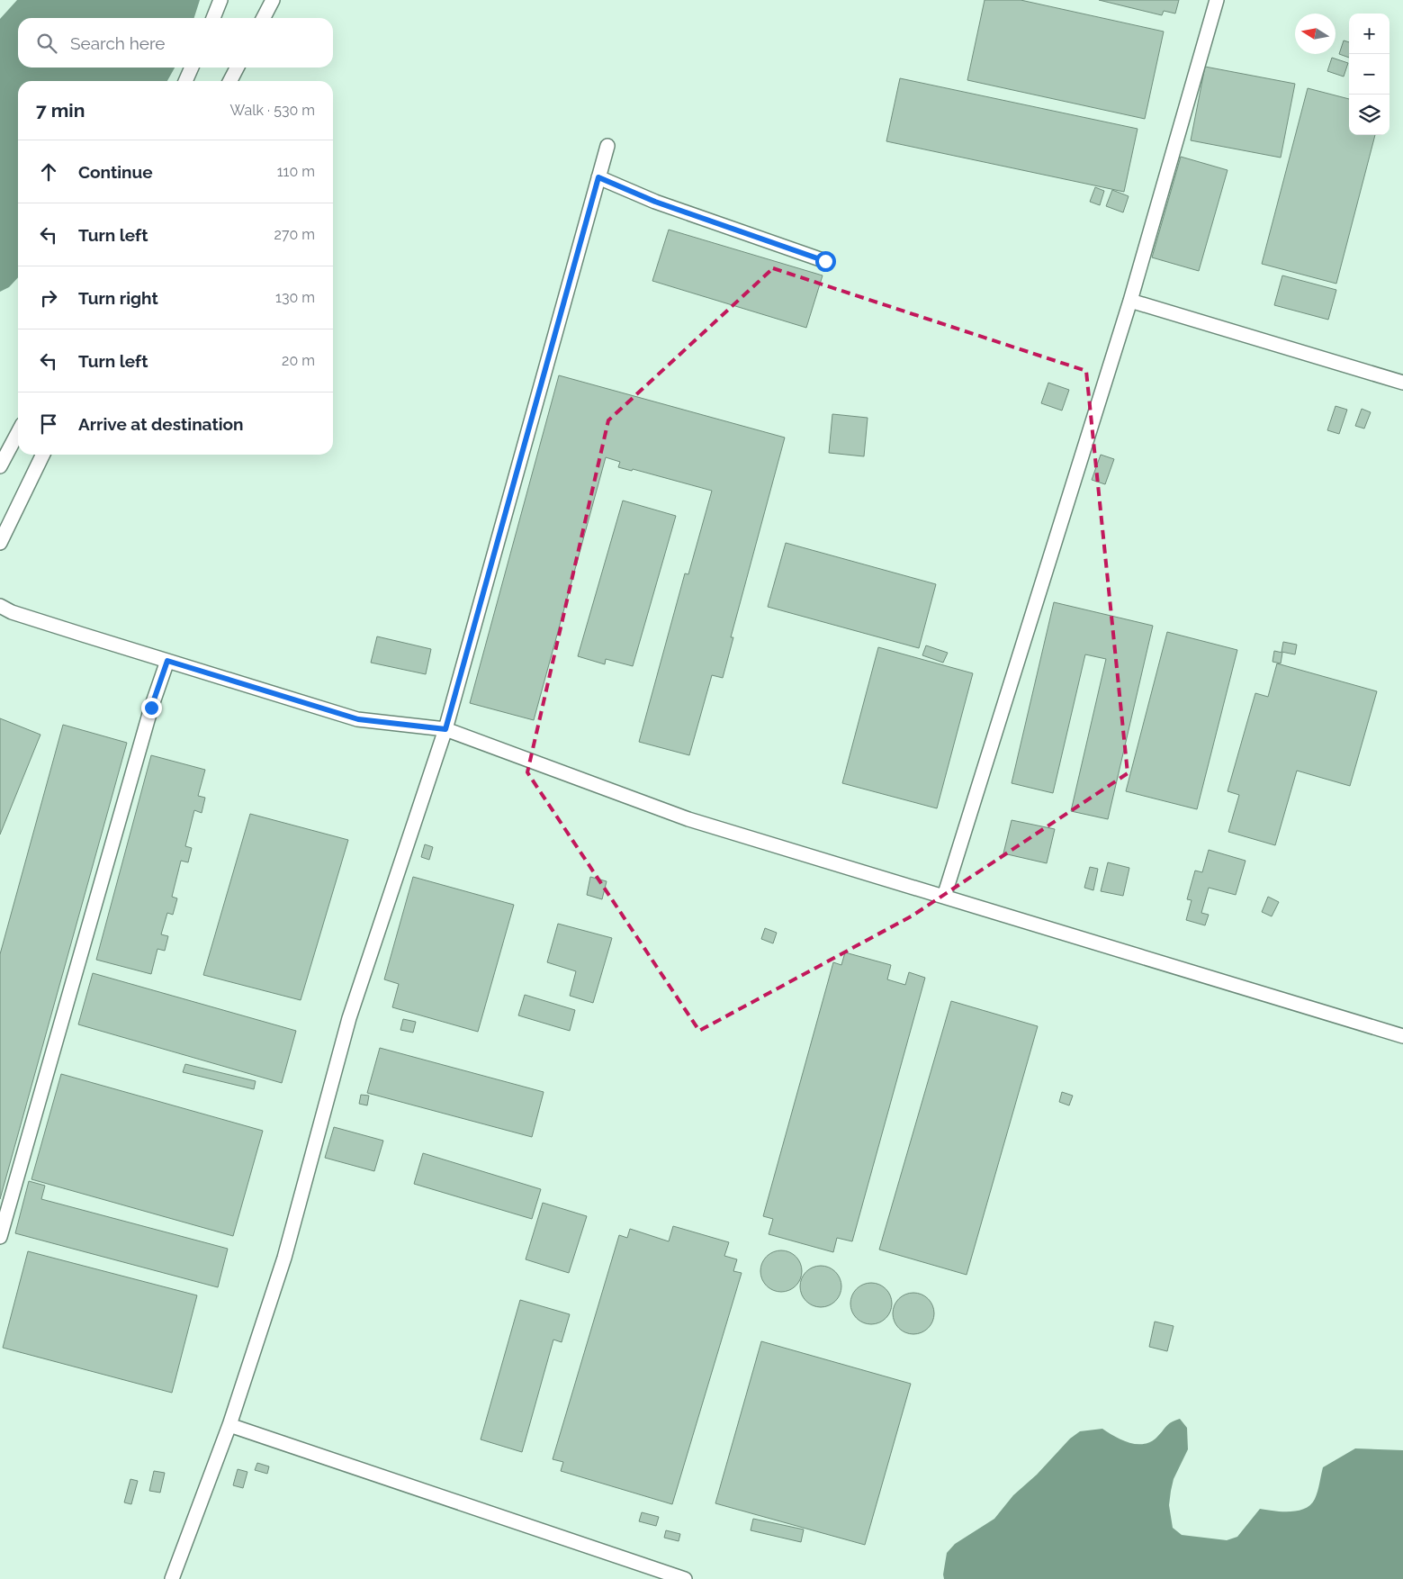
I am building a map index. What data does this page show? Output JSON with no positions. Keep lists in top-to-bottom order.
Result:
{
  "north": "left",
  "page": {
    "map_buttons": ["+", "−"],
    "search": "Search here",
    "heading": ["7 min", "Walk · 530 m"],
    "list": [
      ["Continue", "110 m"],
      ["Turn left", "270 m"],
      ["Turn right", "130 m"],
      ["Turn left", "20 m"],
      "Arrive at destination"
    ]
  }
}
